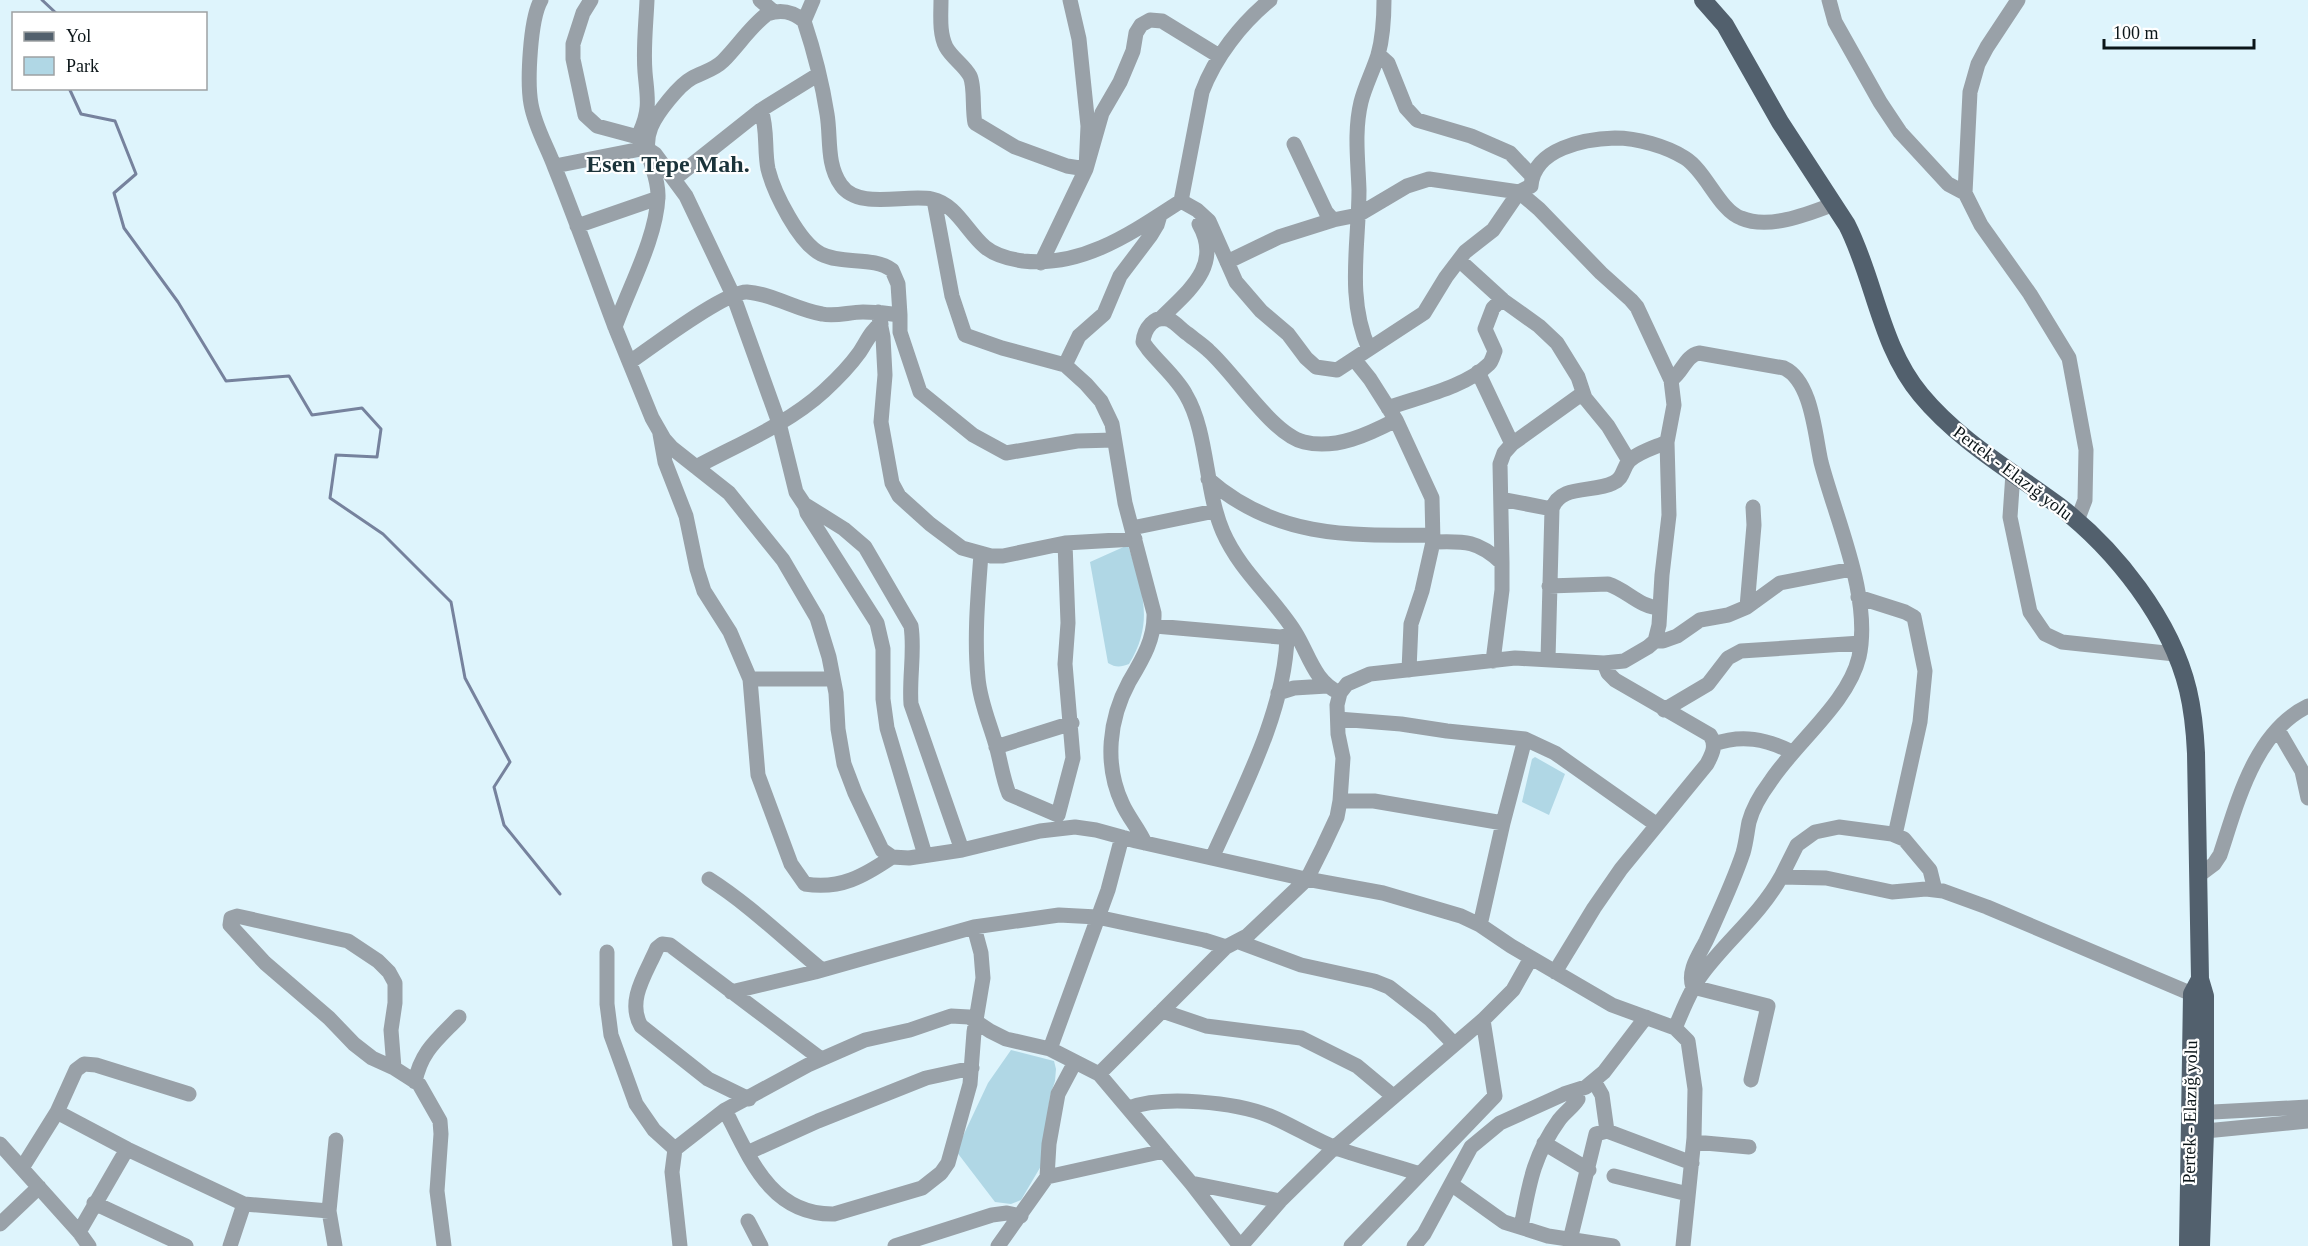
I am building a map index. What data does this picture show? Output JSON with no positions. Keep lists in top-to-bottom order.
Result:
{
  "streets": {
    "main road": ["Pertek - Elazığ yolu"]
  },
  "districts": ["Esen Tepe Mah."],
  "legend": ["Yol", "Park"],
  "scale_bar": "100 m"
}
